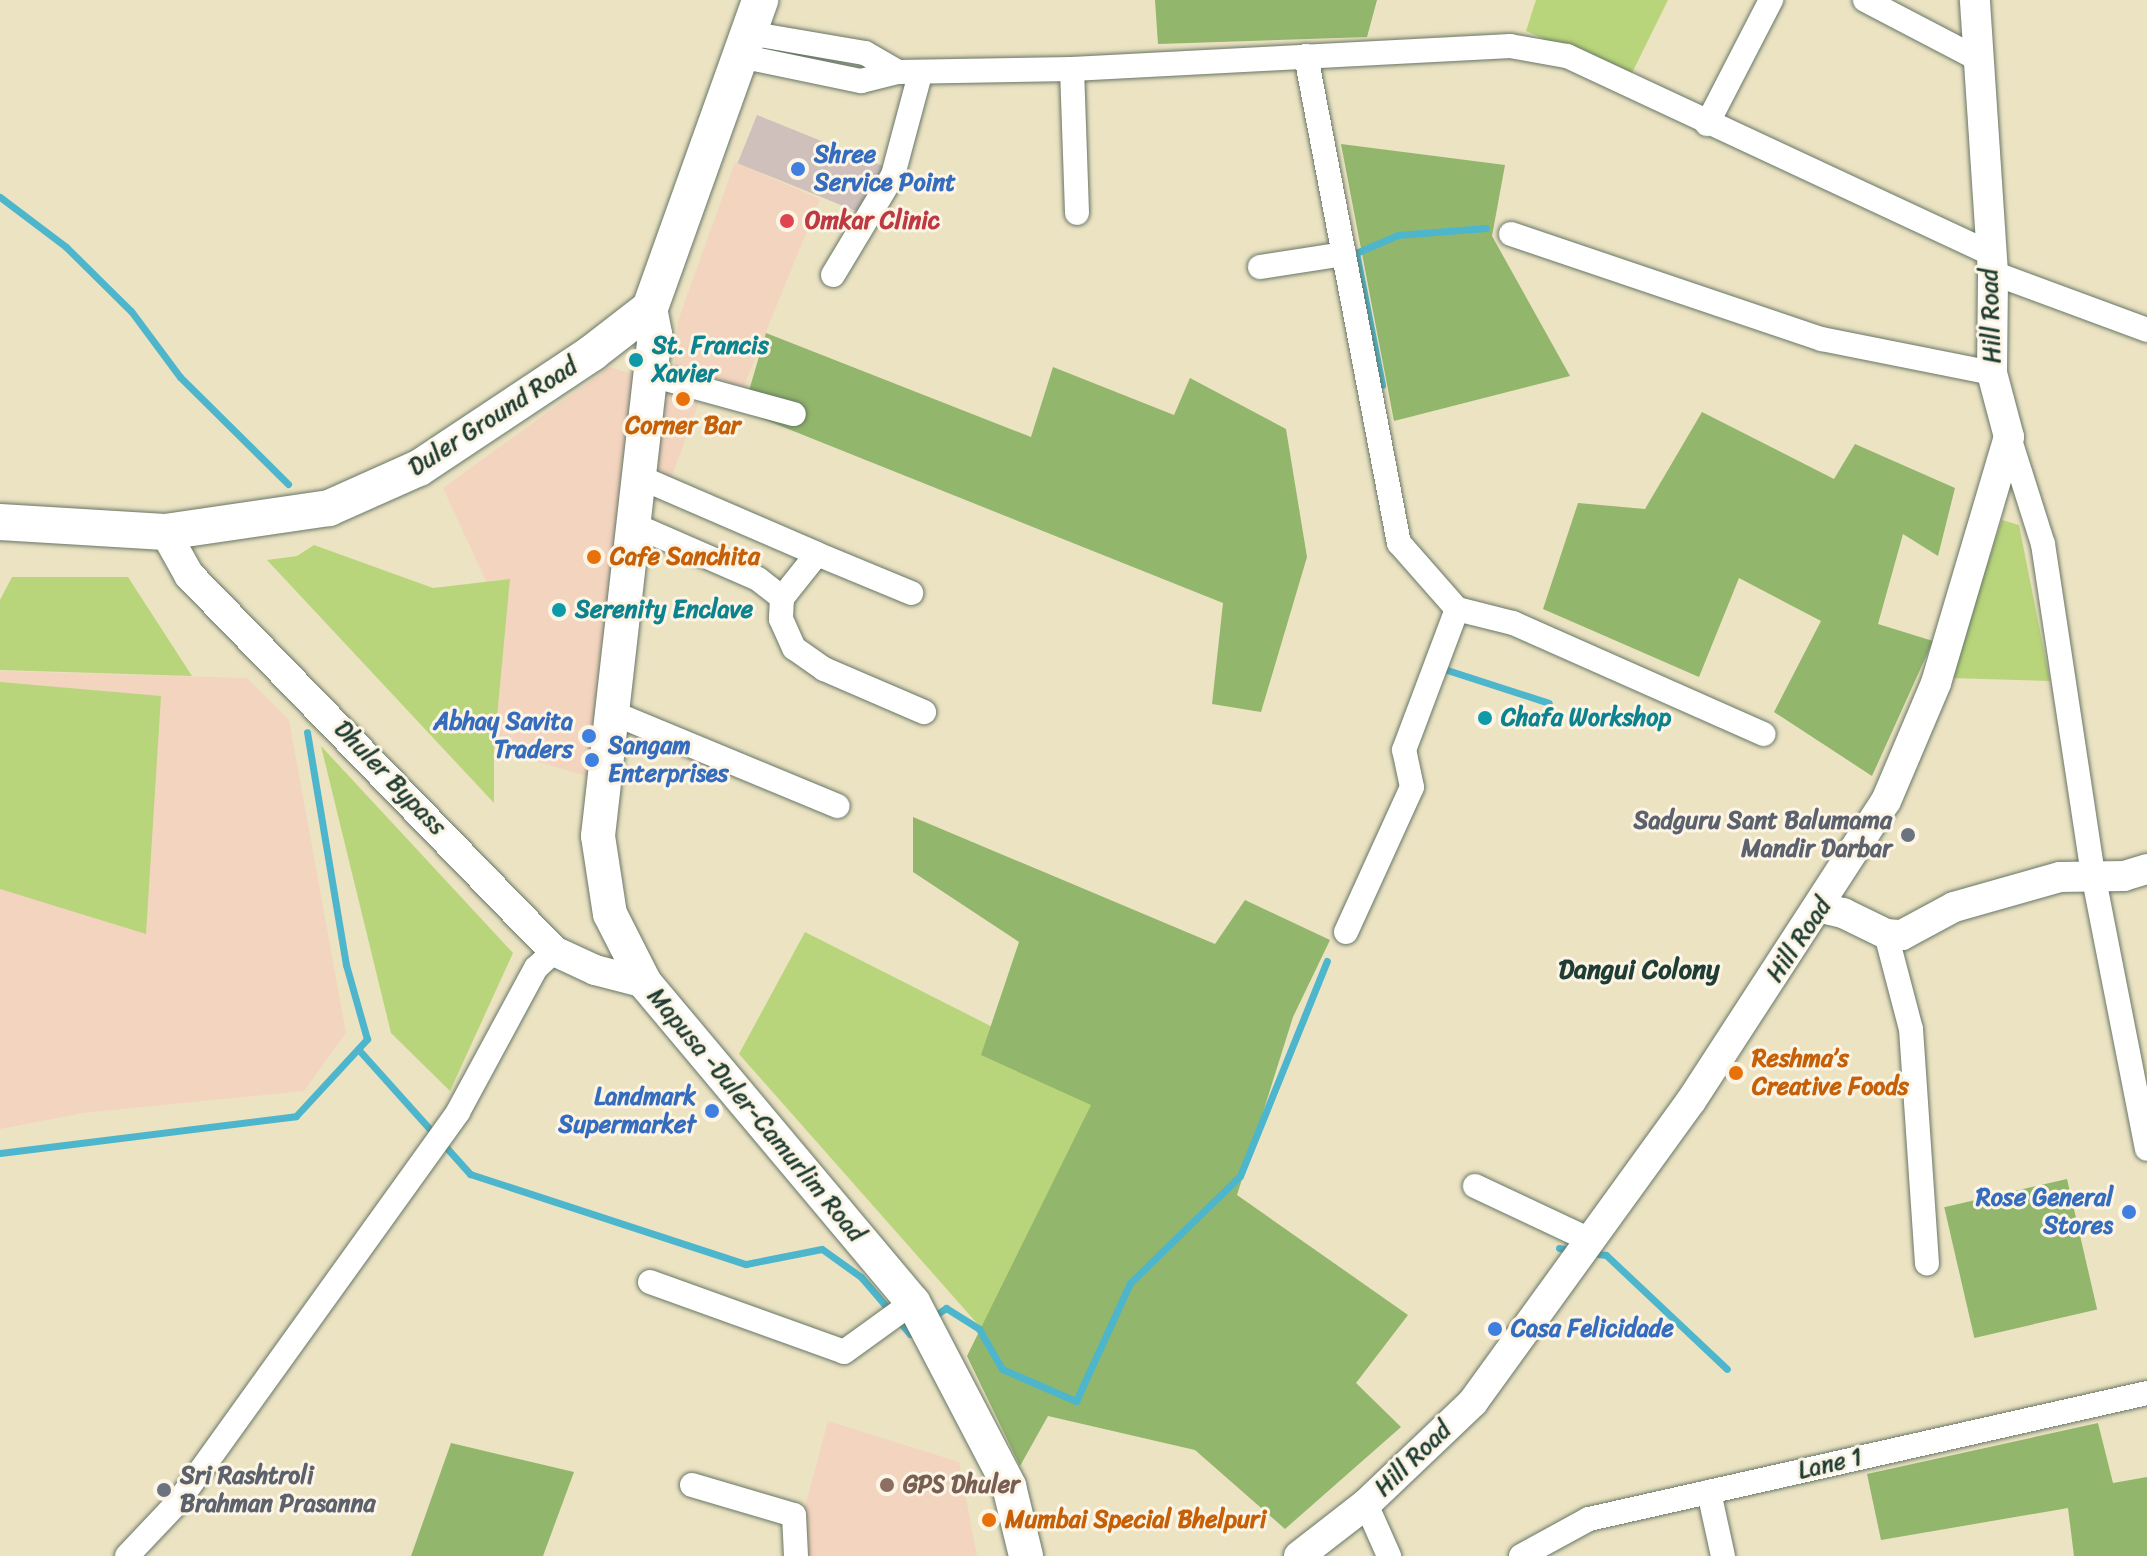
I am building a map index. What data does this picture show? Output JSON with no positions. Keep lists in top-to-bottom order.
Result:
{
  "streets": {
    "main road": ["Duler Ground Road", "Mapusa -Duler-Camurlim Road"],
    "street": ["Hill Road", "Dhuler Bypass", "Lane 1"]
  },
  "crossings": [
    ["Duler Ground Road", "Dhuler Bypass"],
    ["Duler Ground Road", "Mapusa -Duler-Camurlim Road"],
    ["Dhuler Bypass", "Mapusa -Duler-Camurlim Road"]
  ],
  "districts": ["Dangui Colony"],
  "places": [
    "Shree Service Point",
    "Omkar Clinic",
    "St. Francis Xavier",
    "Corner Bar",
    "Cafe Sanchita",
    "Serenity Enclave",
    "Chafa Workshop",
    "Abhay Savita Traders",
    "Sangam Enterprises",
    "Sadguru Sant Balumama Mandir Darbar",
    "Reshma’s Creative Foods",
    "Landmark Supermarket",
    "Rose General Stores",
    "Casa Felicidade",
    "GPS Dhuler",
    "Sri Rashtroli Brahman Prasanna",
    "Mumbai Special Bhelpuri"
  ]
}
